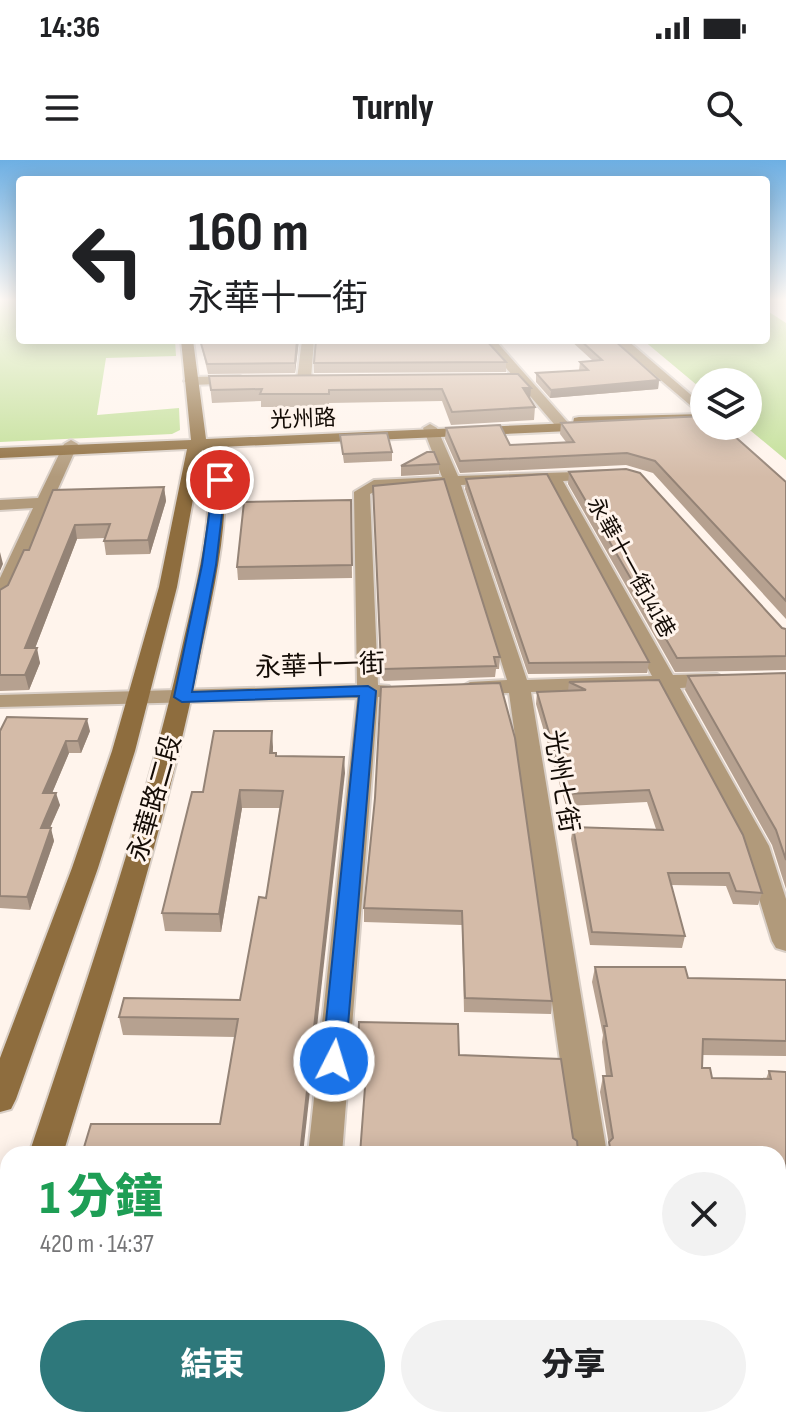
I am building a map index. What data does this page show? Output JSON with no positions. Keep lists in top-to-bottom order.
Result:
{
  "streets": {
    "street": [
      "光州路",
      "永華十一街141巷",
      "永華十一街",
      "光州七街",
      "永華路二段"
    ]
  },
  "crossings": [
    ["光州路", "光州七街"],
    ["光州路", "永華路二段"],
    ["永華十一街", "永華路二段"]
  ],
  "page": {
    "status": "14:36",
    "header": "Turnly",
    "turn": ["160 m", "永華十一街"],
    "heading": ["1 分鐘", "420 m · 14:37"],
    "buttons": ["結束", "分享"]
  }
}
